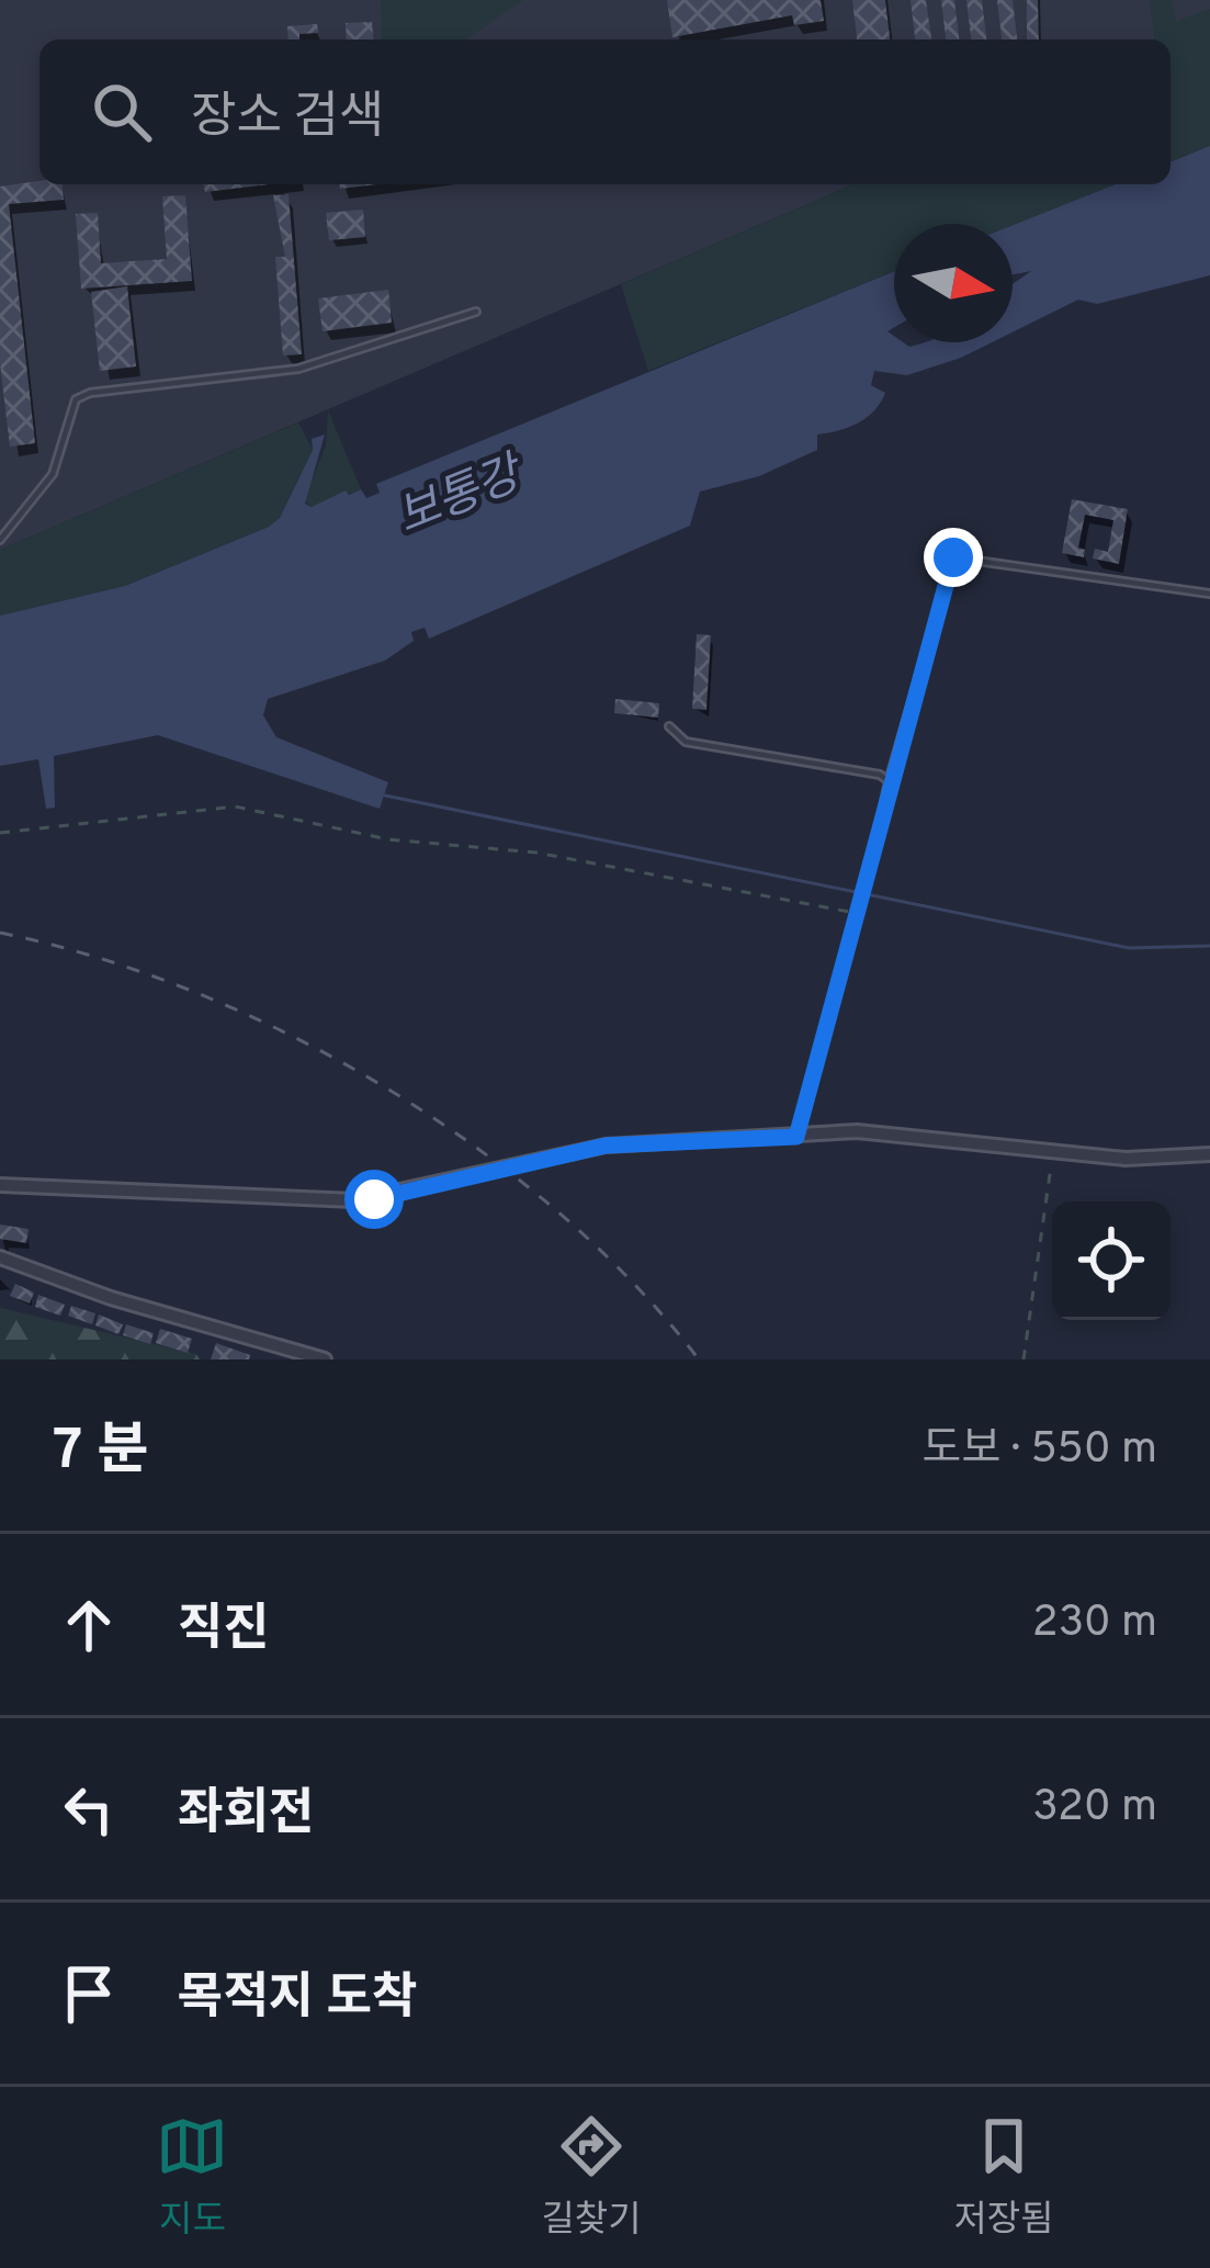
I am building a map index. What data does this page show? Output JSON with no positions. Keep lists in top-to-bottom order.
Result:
{
  "water": ["보통강"],
  "north": "right",
  "page": {
    "search": "장소 검색",
    "heading": ["7 분", "도보 · 550 m"],
    "list": [
      ["직진", "230 m"],
      ["좌회전", "320 m"],
      "목적지 도착"
    ],
    "nav": ["지도", "길찾기", "저장됨"]
  }
}
